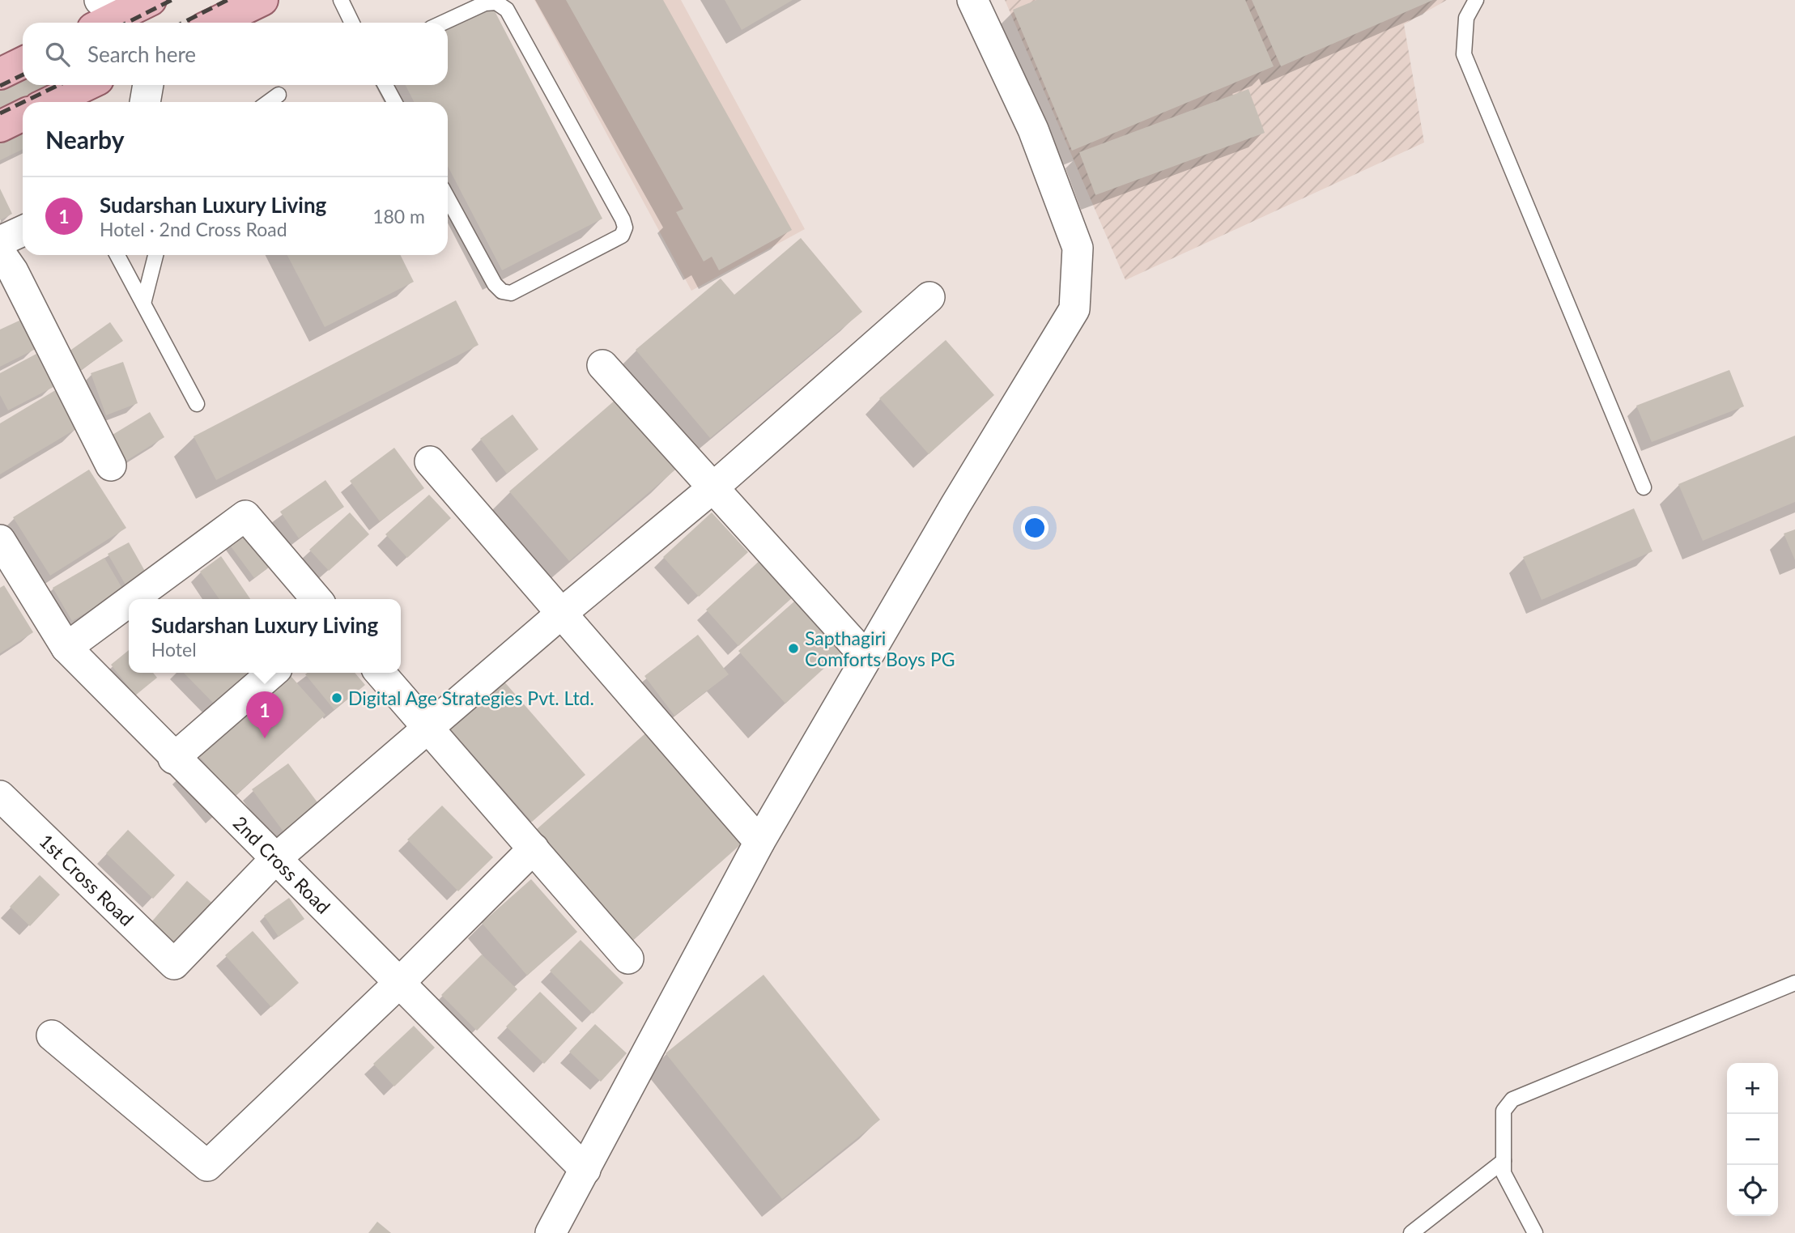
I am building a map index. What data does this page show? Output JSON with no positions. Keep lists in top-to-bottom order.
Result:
{
  "streets": {
    "street": ["2nd Cross Road", "1st Cross Road"]
  },
  "crossings": [
    ["2nd Cross Road", "1st Cross Road"]
  ],
  "places": ["Sapthagiri Comforts Boys PG", "Digital Age Strategies Pvt. Ltd."],
  "page": {
    "search": "Search here",
    "heading": "Nearby",
    "list": [
      {
        "mark": "1",
        "name": "Sudarshan Luxury Living",
        "note": "Hotel · 2nd Cross Road",
        "value": "180 m"
      }
    ],
    "popup": ["Sudarshan Luxury Living", "Hotel"],
    "pins": "1",
    "map_buttons": ["+", "−"]
  }
}
